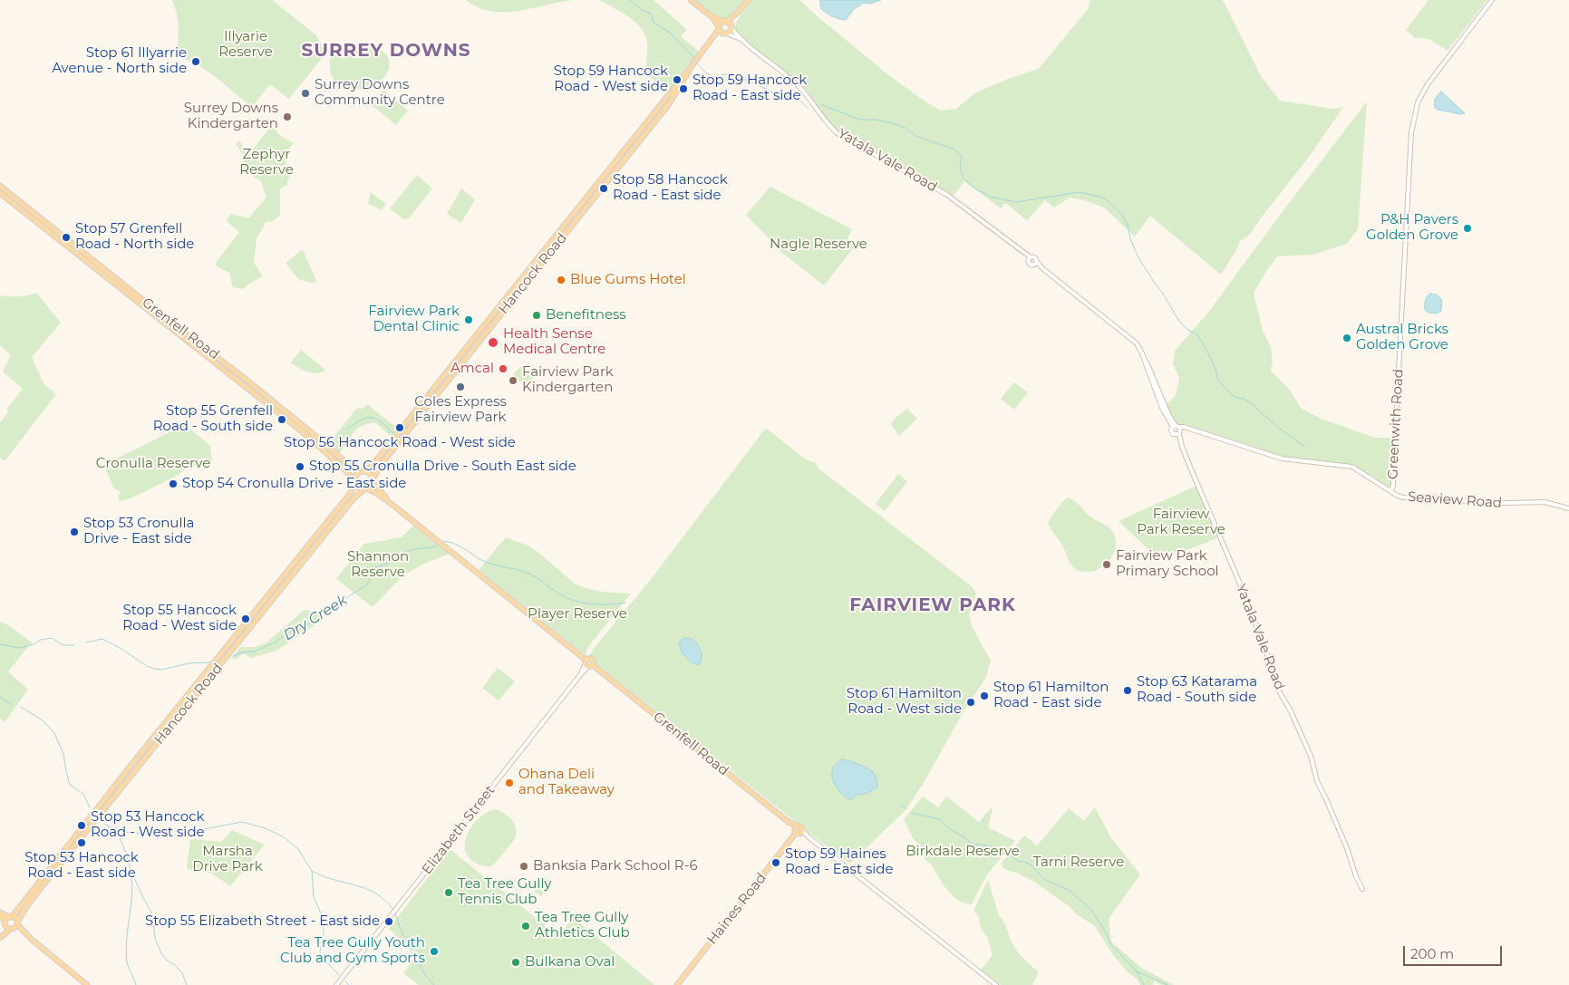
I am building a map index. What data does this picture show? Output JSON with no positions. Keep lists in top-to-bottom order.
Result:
{
  "streets": {
    "main road": ["Hancock Road", "Grenfell Road", "Haines Road"],
    "street": [
      "Yatala Vale Road",
      "Greenwith Road",
      "Seaview Road",
      "Elizabeth Street"
    ]
  },
  "crossings": [
    ["Yatala Vale Road", "Hancock Road"],
    ["Yatala Vale Road", "Seaview Road"],
    ["Hancock Road", "Grenfell Road"],
    ["Grenfell Road", "Elizabeth Street"],
    ["Grenfell Road", "Haines Road"],
    ["Greenwith Road", "Seaview Road"]
  ],
  "districts": ["SURREY DOWNS", "FAIRVIEW PARK"],
  "water": ["Dry Creek"],
  "parks": [
    "Illyarie Reserve",
    "Zephyr Reserve",
    "Nagle Reserve",
    "Cronulla Reserve",
    "Fairview Park Reserve",
    "Shannon Reserve",
    "Player Reserve",
    "Marsha Drive Park",
    "Birkdale Reserve",
    "Tarni Reserve"
  ],
  "places": [
    "Stop 61 Illyarrie Avenue - North side",
    "Stop 59 Hancock Road - West side",
    "Stop 59 Hancock Road - East side",
    "Surrey Downs Community Centre",
    "Surrey Downs Kindergarten",
    "Stop 58 Hancock Road - East side",
    "P&H Pavers Golden Grove",
    "Stop 57 Grenfell Road - North side",
    "Blue Gums Hotel",
    "Benefitness",
    "Fairview Park Dental Clinic",
    "Austral Bricks Golden Grove",
    "Health Sense Medical Centre",
    "Amcal",
    "Fairview Park Kindergarten",
    "Coles Express Fairview Park",
    "Stop 55 Grenfell Road - South side",
    "Stop 56 Hancock Road - West side",
    "Stop 55 Cronulla Drive - South East side",
    "Stop 54 Cronulla Drive - East side",
    "Stop 53 Cronulla Drive - East side",
    "Fairview Park Primary School",
    "Stop 55 Hancock Road - West side",
    "Stop 63 Katarama Road - South side",
    "Stop 61 Hamilton Road - East side",
    "Stop 61 Hamilton Road - West side",
    "Ohana Deli and Takeaway",
    "Stop 53 Hancock Road - West side",
    "Stop 53 Hancock Road - East side",
    "Stop 59 Haines Road - East side",
    "Banksia Park School R-6",
    "Tea Tree Gully Tennis Club",
    "Stop 55 Elizabeth Street - East side",
    "Tea Tree Gully Athletics Club",
    "Tea Tree Gully Youth Club and Gym Sports",
    "Bulkana Oval"
  ],
  "scale_bar": "200 m"
}
